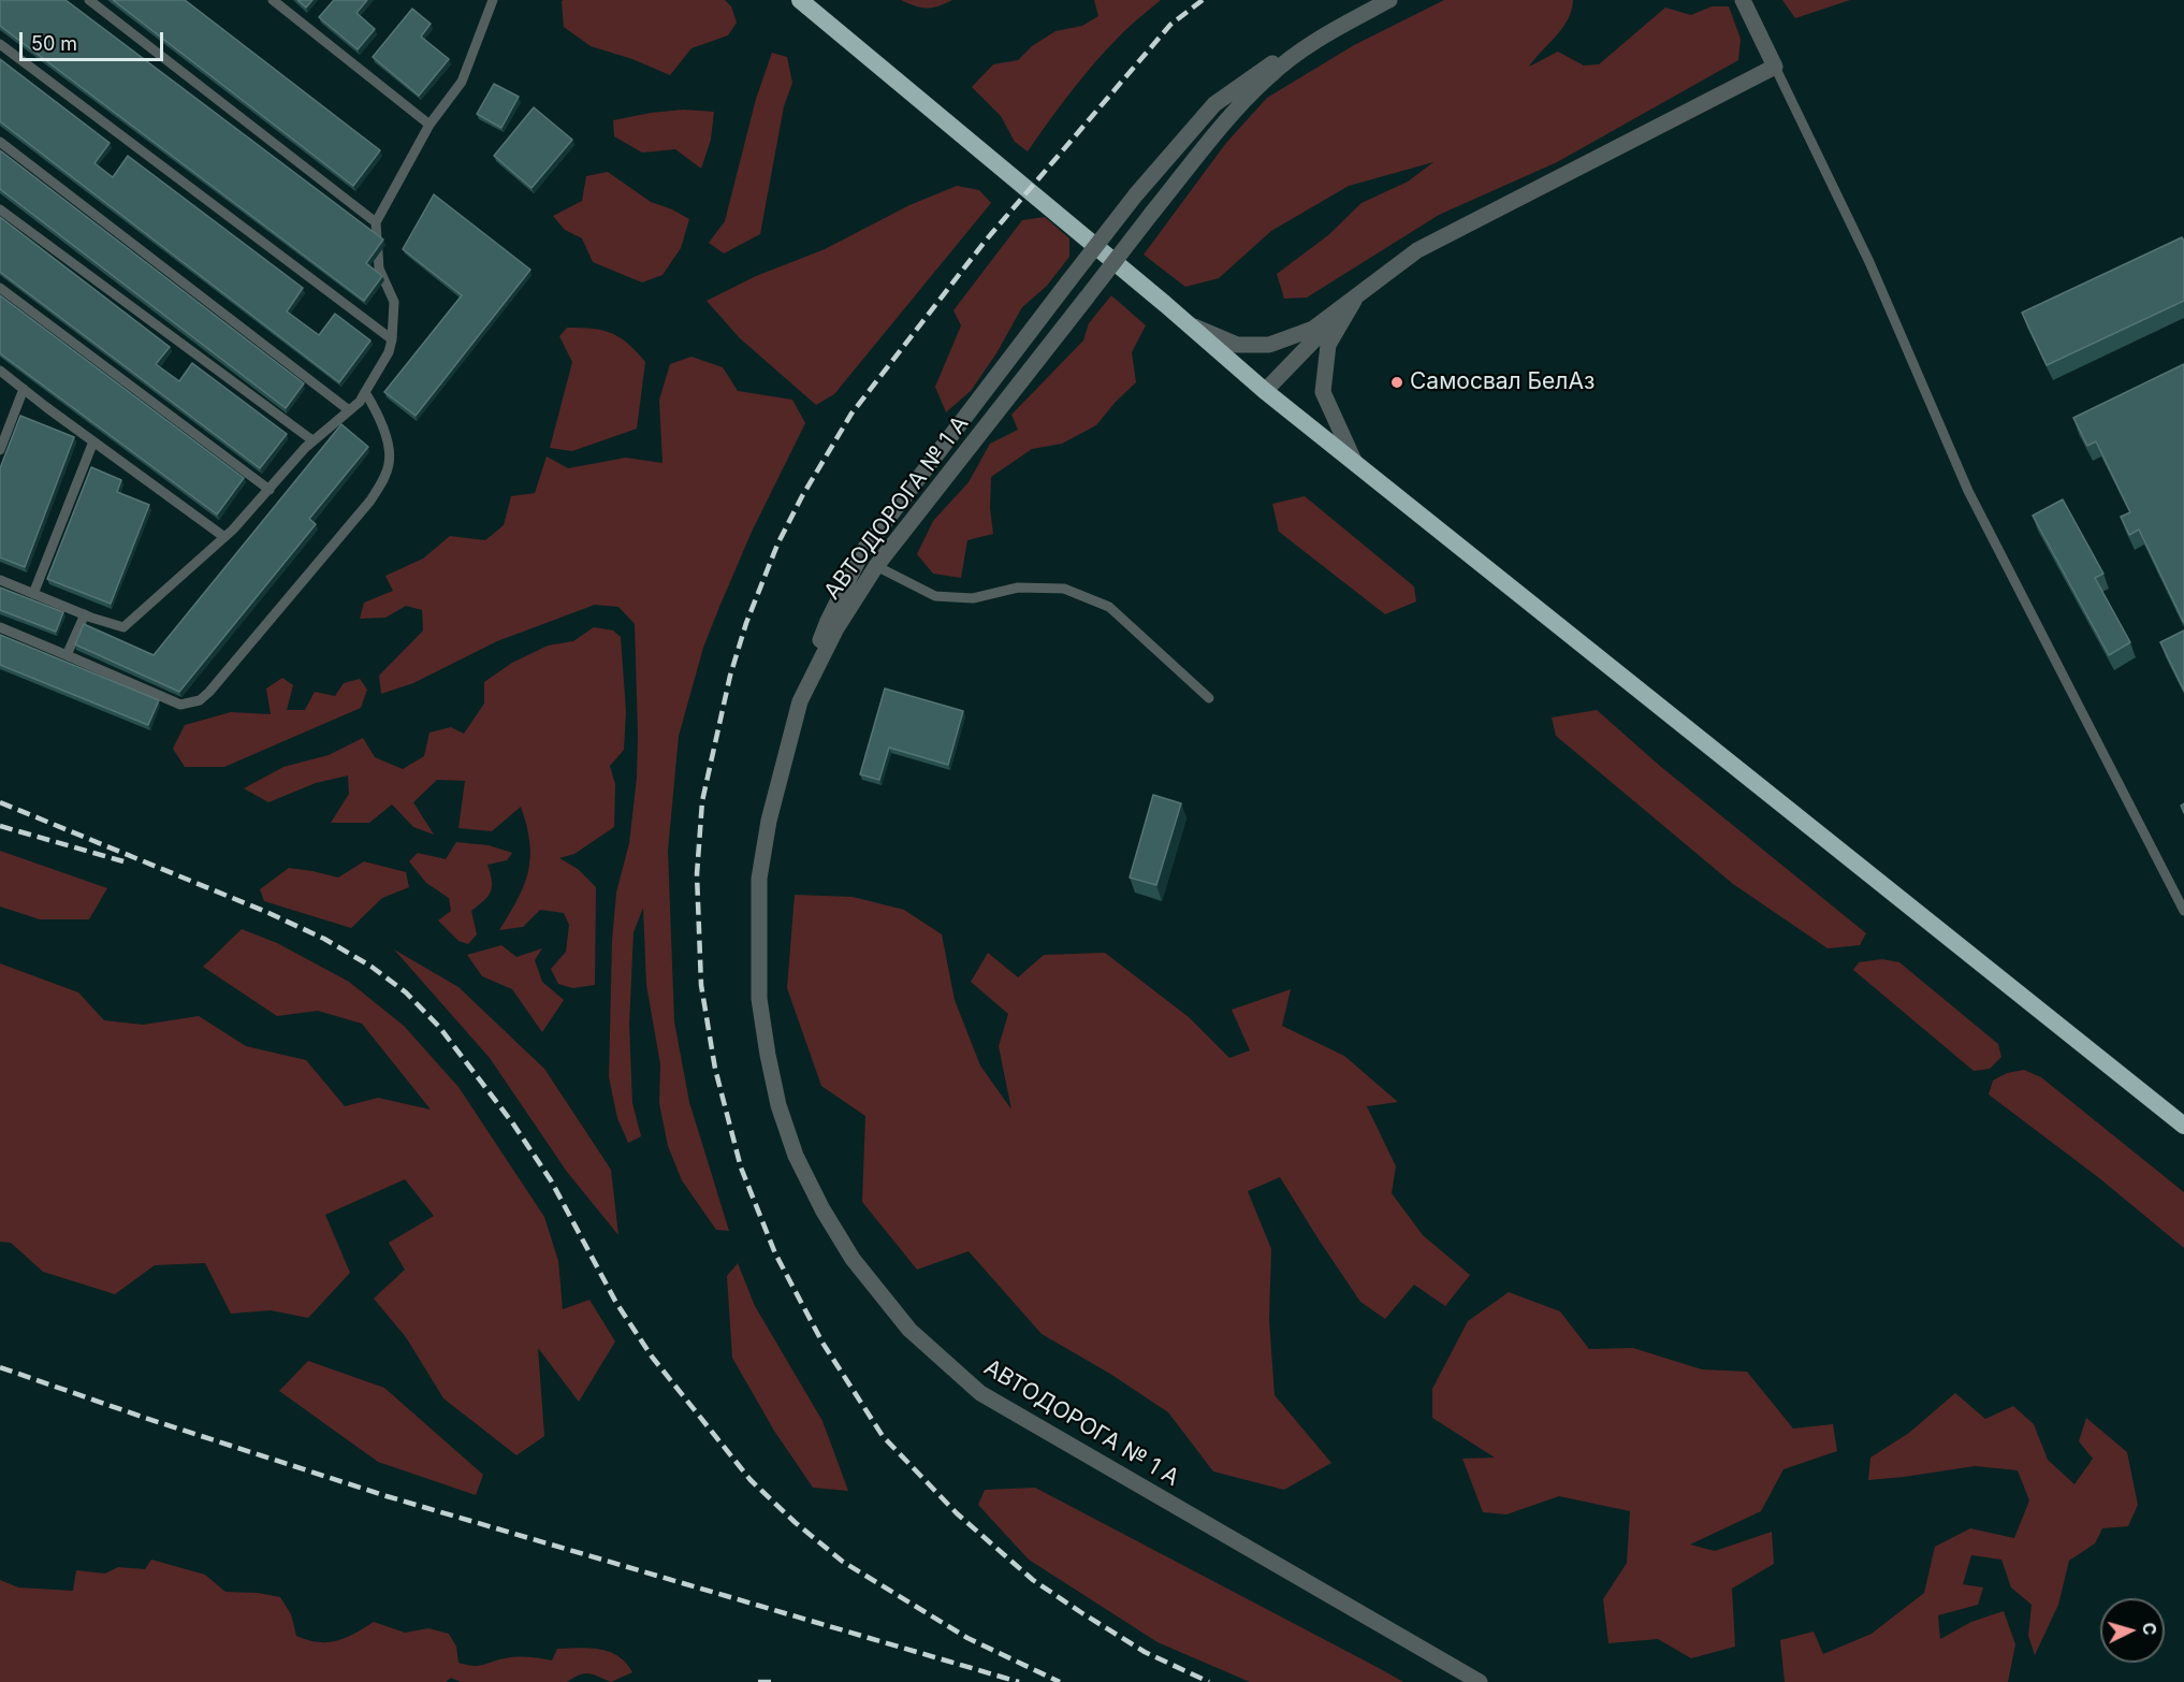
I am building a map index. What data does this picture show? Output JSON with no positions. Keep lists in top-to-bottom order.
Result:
{
  "streets": {
    "street": ["АВТОДОРОГА № 1 А"]
  },
  "places": ["Самосвал БелАз"],
  "scale_bar": "50 m",
  "north": "right"
}
